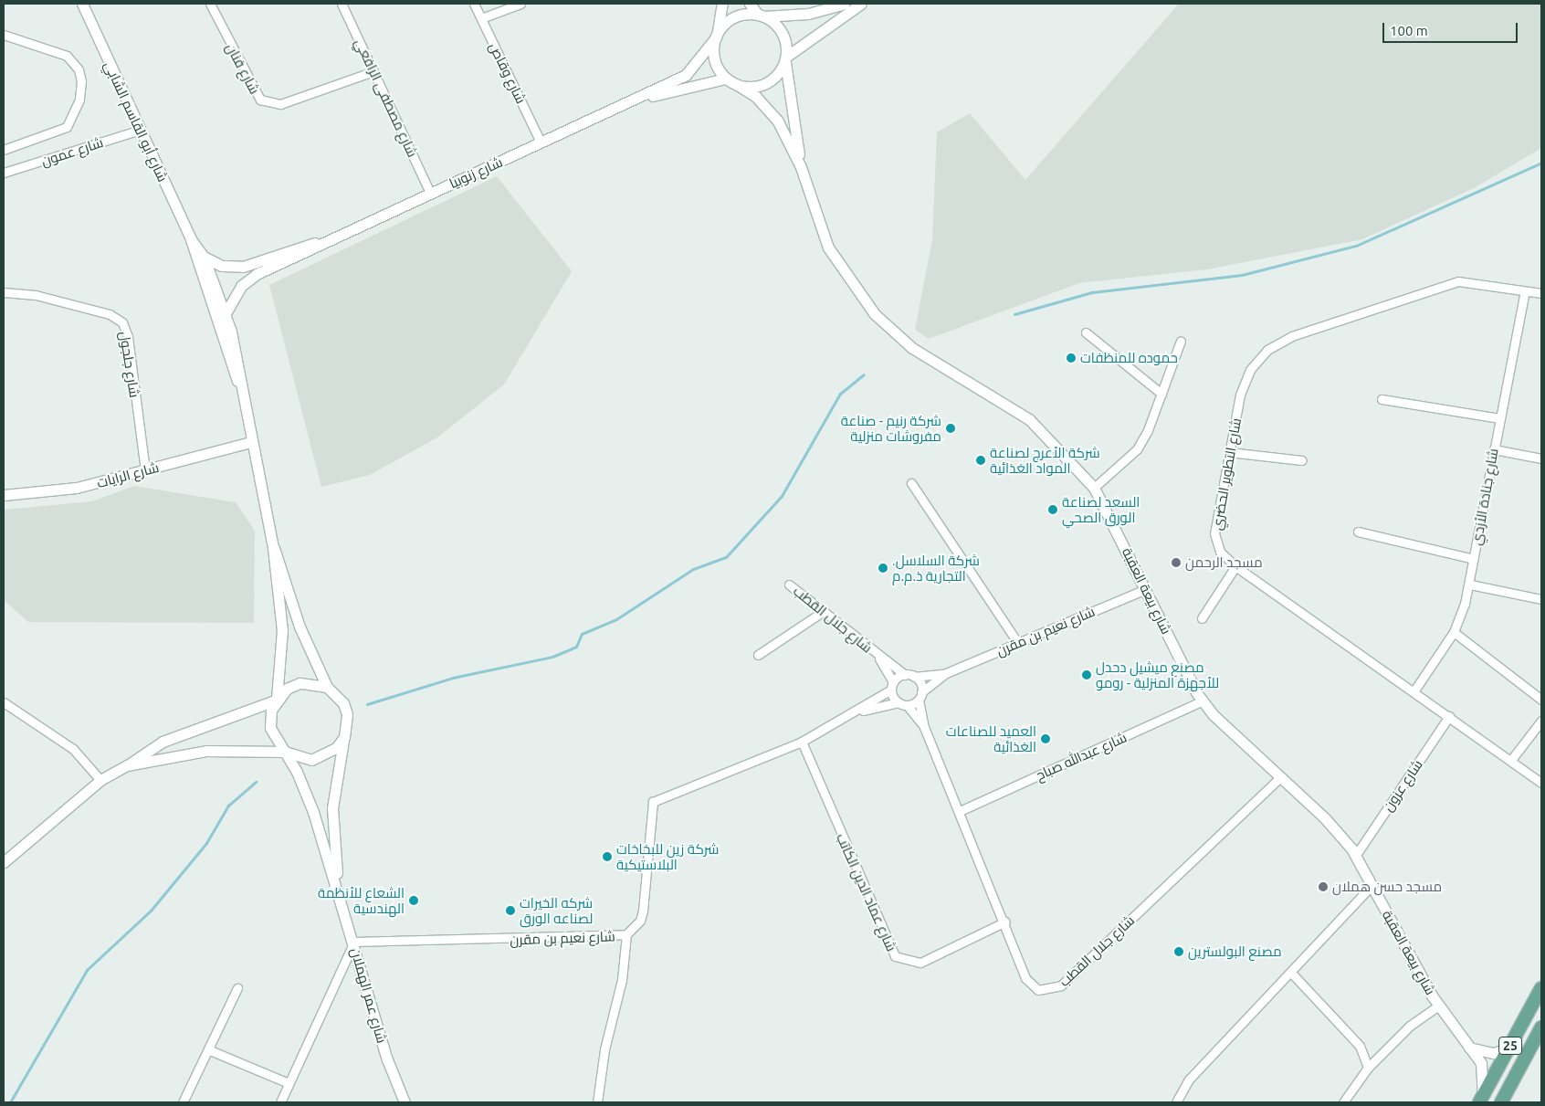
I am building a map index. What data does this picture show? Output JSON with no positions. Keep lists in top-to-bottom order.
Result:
{
  "streets": {
    "main road": ["25"],
    "street": [
      "شارع فنان",
      "شارع وقاص",
      "شارع مصطفى الرافعي",
      "شارع أبو القاسم الشابي",
      "شارع عمون",
      "شارع زنوبيا",
      "شارع جلجول",
      "شارع التطوير الحضري",
      "شارع الرايات",
      "شارع جنادة الأزدي",
      "شارع بيعة العقبة",
      "شارع جلال القطب",
      "شارع نعيم بن مقرن",
      "شارع عبدالله صباح",
      "شارع عزون",
      "شارع عماد الدين الكاتب",
      "شارع عمر الهملان"
    ]
  },
  "crossings": [
    ["شارع فنان", "شارع مصطفى الرافعي"],
    ["شارع وقاص", "شارع زنوبيا"],
    ["شارع مصطفى الرافعي", "شارع زنوبيا"],
    ["شارع أبو القاسم الشابي", "شارع عمون"],
    ["شارع أبو القاسم الشابي", "شارع زنوبيا"],
    ["شارع أبو القاسم الشابي", "شارع الرايات"],
    ["شارع أبو القاسم الشابي", "شارع عمر الهملان"],
    ["شارع زنوبيا", "شارع بيعة العقبة"],
    ["شارع جلجول", "شارع الرايات"],
    ["شارع التطوير الحضري", "شارع جنادة الأزدي"],
    ["شارع التطوير الحضري", "شارع عزون"],
    ["شارع بيعة العقبة", "شارع جلال القطب"],
    ["شارع بيعة العقبة", "شارع نعيم بن مقرن"],
    ["شارع بيعة العقبة", "شارع عبدالله صباح"],
    ["شارع بيعة العقبة", "شارع عزون"],
    ["شارع بيعة العقبة", "25"],
    ["شارع جلال القطب", "شارع نعيم بن مقرن"],
    ["شارع جلال القطب", "شارع عبدالله صباح"],
    ["شارع جلال القطب", "شارع عماد الدين الكاتب"],
    ["شارع نعيم بن مقرن", "شارع عماد الدين الكاتب"],
    ["شارع نعيم بن مقرن", "شارع عمر الهملان"]
  ],
  "places": [
    "حموده للمنظفات",
    "شركة رنيم - صناعة مفروشات منزلية",
    "شركة الأعرج لصناعة المواد الغذائية",
    "السعد لصناعة الورق الصحي",
    "مسجد الرحمن",
    ".شركة السلاسل التجارية ذ.م.م",
    "مصنع ميشيل دحدل للأجهزة المنزلية - رومو",
    "العميد للصناعات الغذائية",
    "شركة زين للبخاخات البلاستيكية",
    "مسجد حسن هملان",
    "الشعاع للأنظمة الهندسية",
    "شركه الخيرات لصناعه الورق",
    "مصنع البولسترين"
  ],
  "scale_bar": "100 m"
}
